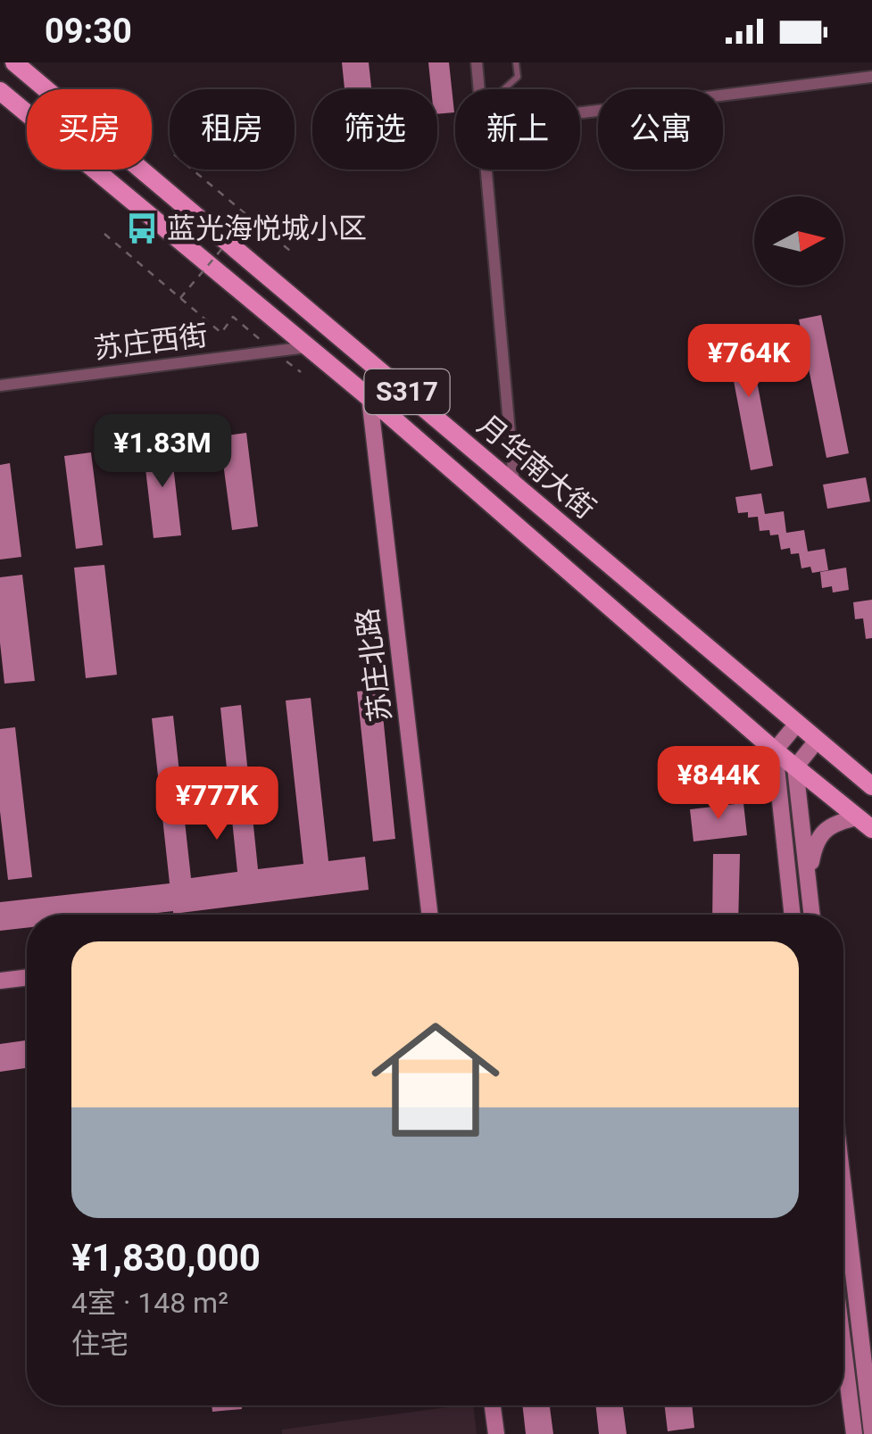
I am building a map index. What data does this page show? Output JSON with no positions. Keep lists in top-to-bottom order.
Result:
{
  "streets": {
    "main road": ["S317", "月华南大街", "苏庄北路"],
    "street": ["苏庄西街"]
  },
  "crossings": [
    ["苏庄西街", "月华南大街"],
    ["S317", "月华南大街"],
    ["月华南大街", "苏庄北路"]
  ],
  "places": {
    "bus stop": ["蓝光海悦城小区"]
  },
  "north": "right",
  "page": {
    "status": "09:30",
    "chip": [
      "买房",
      "租房",
      "筛选",
      "新上",
      "公寓"
    ],
    "price": [
      "¥764K",
      "¥1.83M",
      "¥844K",
      "¥777K"
    ],
    "list": [
      {
        "name": "¥1,830,000",
        "note": "4室 · 148 m² · 住宅"
      }
    ]
  }
}
